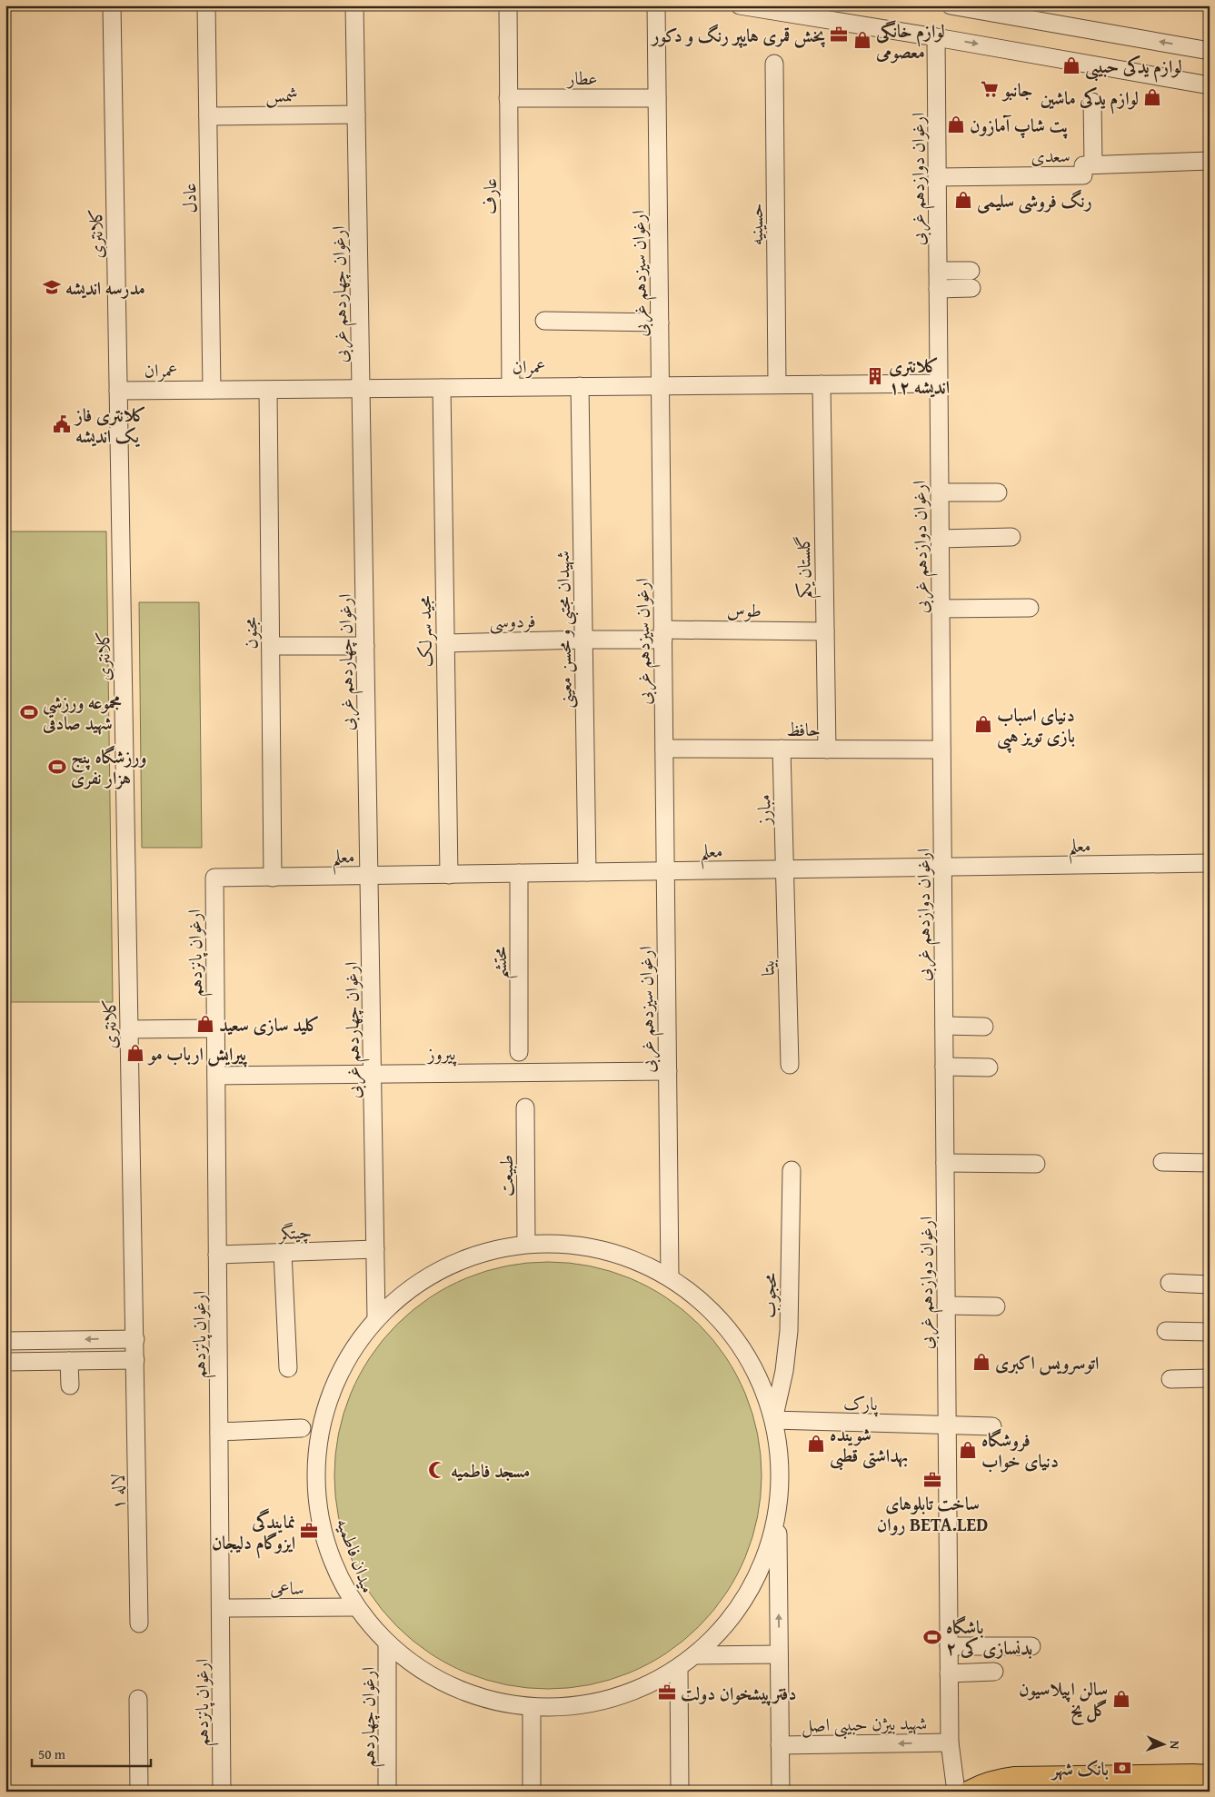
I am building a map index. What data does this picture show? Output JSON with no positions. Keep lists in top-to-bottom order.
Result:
{
  "streets": {
    "street": [
      "عطار",
      "شمس",
      "سعدی",
      "ارغوان دوازدهم غربی",
      "عارف",
      "عادل",
      "حسینیه",
      "کلانتری",
      "ارغوان سیزدهم غربی",
      "ارغوان چهاردهم غربی",
      "عمران",
      "گلستان یکم",
      "طوس",
      "فردوسی",
      "شهیدان مجتبی و محسن معینی",
      "مجید سرلک",
      "مجنون",
      "حافظ",
      "مبارز",
      "معلم",
      "ارغوان پانزدهم",
      "محتشم",
      "بیتا",
      "پیروز",
      "طبیعت",
      "چیتگر",
      "محجوب",
      "پارک",
      "لاله ۱",
      "میدان فاطمیه",
      "ساعی",
      "ارغوان چهاردهم",
      "شهید بیژن حبیبی اصل"
    ]
  },
  "crossings": [
    ["عطار", "عارف"],
    ["عطار", "ارغوان سیزدهم غربی"],
    ["شمس", "عادل"],
    ["شمس", "ارغوان چهاردهم غربی"],
    ["سعدی", "ارغوان دوازدهم غربی"],
    ["ارغوان دوازدهم غربی", "عمران"],
    ["ارغوان دوازدهم غربی", "حافظ"],
    ["ارغوان دوازدهم غربی", "معلم"],
    ["ارغوان دوازدهم غربی", "پارک"],
    ["ارغوان دوازدهم غربی", "شهید بیژن حبیبی اصل"],
    ["عارف", "عمران"],
    ["عادل", "عمران"],
    ["حسینیه", "عمران"],
    ["کلانتری", "عمران"],
    ["کلانتری", "لاله ۱"],
    ["ارغوان سیزدهم غربی", "عمران"],
    ["ارغوان سیزدهم غربی", "طوس"],
    ["ارغوان سیزدهم غربی", "فردوسی"],
    ["ارغوان سیزدهم غربی", "حافظ"],
    ["ارغوان سیزدهم غربی", "معلم"],
    ["ارغوان سیزدهم غربی", "پیروز"],
    ["ارغوان سیزدهم غربی", "میدان فاطمیه"],
    ["ارغوان چهاردهم غربی", "عمران"],
    ["ارغوان چهاردهم غربی", "معلم"],
    ["ارغوان چهاردهم غربی", "پیروز"],
    ["ارغوان چهاردهم غربی", "چیتگر"],
    ["ارغوان چهاردهم غربی", "میدان فاطمیه"],
    ["عمران", "گلستان یکم"],
    ["عمران", "شهیدان مجتبی و محسن معینی"],
    ["عمران", "مجید سرلک"],
    ["عمران", "مجنون"],
    ["گلستان یکم", "طوس"],
    ["گلستان یکم", "حافظ"],
    ["طوس", "فردوسی"],
    ["فردوسی", "شهیدان مجتبی و محسن معینی"],
    ["فردوسی", "مجید سرلک"],
    ["شهیدان مجتبی و محسن معینی", "معلم"],
    ["مجید سرلک", "معلم"],
    ["مجنون", "معلم"],
    ["حافظ", "مبارز"],
    ["مبارز", "معلم"],
    ["مبارز", "بیتا"],
    ["معلم", "ارغوان پانزدهم"],
    ["معلم", "محتشم"],
    ["معلم", "بیتا"],
    ["ارغوان پانزدهم", "پیروز"],
    ["ارغوان پانزدهم", "چیتگر"],
    ["ارغوان پانزدهم", "ساعی"],
    ["طبیعت", "میدان فاطمیه"],
    ["محجوب", "پارک"],
    ["محجوب", "میدان فاطمیه"],
    ["پارک", "میدان فاطمیه"],
    ["میدان فاطمیه", "ساعی"],
    ["میدان فاطمیه", "ارغوان چهاردهم"]
  ],
  "one_way": ["شهید بیژن حبیبی اصل"],
  "places": {
    "office": [
      "پخش قمری هایپر رنگ و دکور",
      "ساخت تابلوهای روان BETA.LED",
      "نمایندگی ایزوگام دلیجان",
      "دفترپیشخوان دولت"
    ],
    "shop": [
      "لوازم خانگی معصومی",
      "لوازم یدکی حبیبی",
      "لوازم یدکی ماشین",
      "پت شاپ آمازون",
      "رنگ فروشی سلیمی",
      "دنیای اسباب بازی تویز هپی",
      "کلید سازی سعید",
      "پیرایش ارباب مو",
      "اتوسرویس اکبری",
      "شوینده بهداشتی قطبی",
      "فروشگاه دنیای خواب",
      "سالن اپیلاسیون گل یخ"
    ],
    "supermarket": ["جانبو"],
    "school or university": ["مدرسه اندیشه"],
    "building": ["کلانتری ۱۲ اندیشه"],
    "public building": ["کلانتری فاز یک اندیشه"],
    "sports": ["مجموعه ورزشی شهید صادقی", "ورزشگاه پنج هزار نفری", "باشگاه بدنسازی کی ۲"],
    "mosque": ["مسجد فاطمیه"],
    "bank": ["بانک شهر"]
  },
  "scale_bar": "50 m",
  "north": "right"
}
